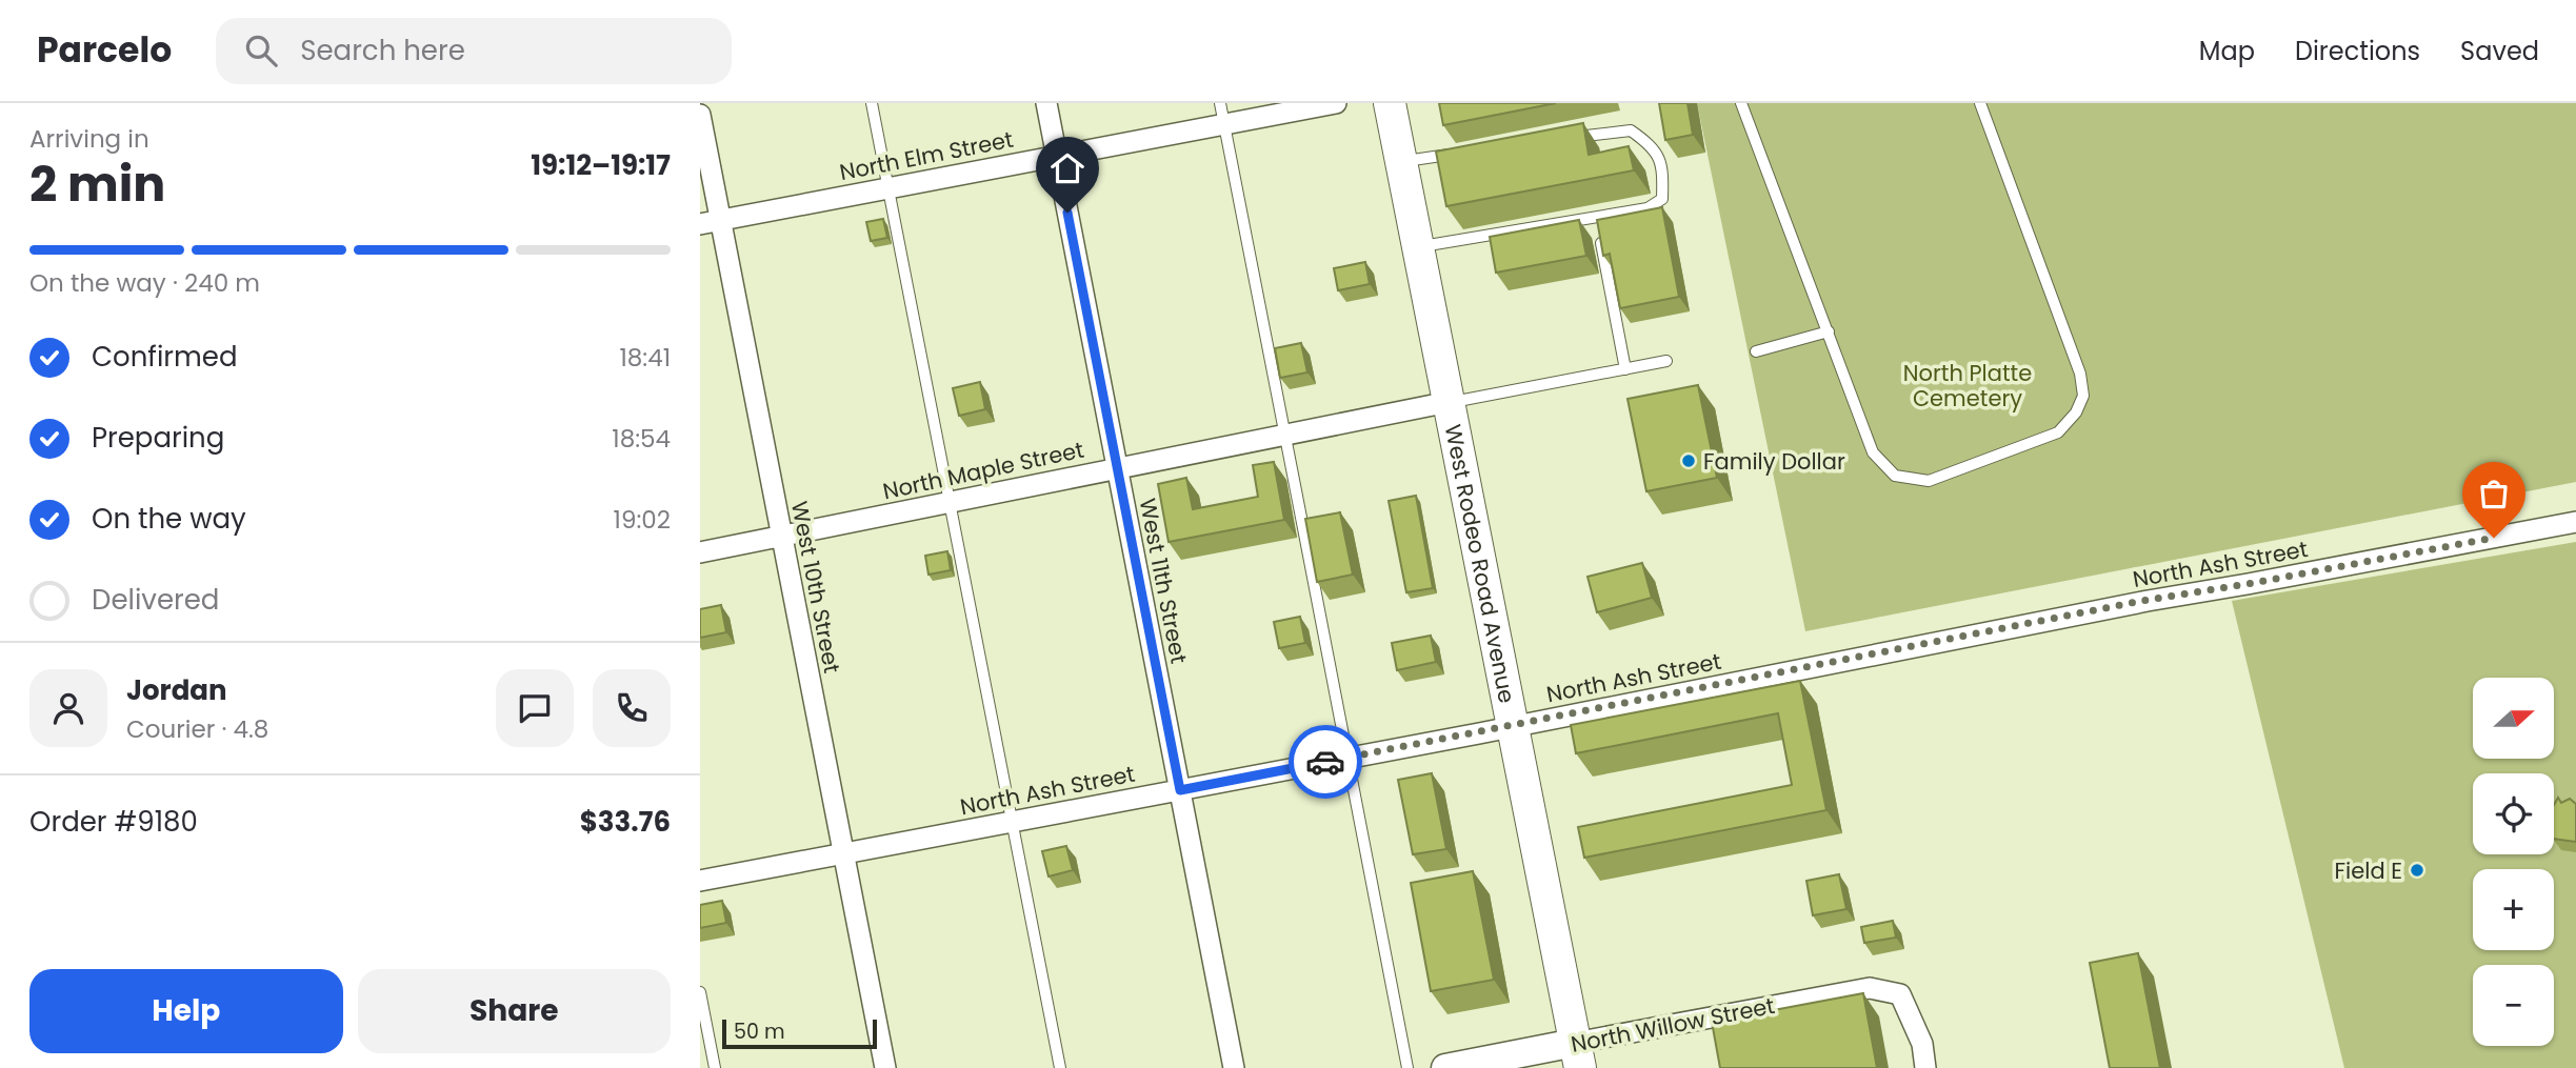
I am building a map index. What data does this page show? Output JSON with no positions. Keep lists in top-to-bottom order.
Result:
{
  "streets": {
    "main road": ["West Rodeo Road Avenue", "North Willow Street"],
    "street": [
      "North Elm Street",
      "North Maple Street",
      "North Ash Street",
      "West 11th Street",
      "West 10th Street"
    ]
  },
  "crossings": [
    ["North Elm Street", "West 11th Street"],
    ["North Elm Street", "West 10th Street"],
    ["North Maple Street", "West Rodeo Road Avenue"],
    ["North Maple Street", "West 11th Street"],
    ["North Maple Street", "West 10th Street"],
    ["West Rodeo Road Avenue", "North Ash Street"],
    ["West Rodeo Road Avenue", "North Willow Street"],
    ["North Ash Street", "West 11th Street"],
    ["North Ash Street", "West 10th Street"]
  ],
  "parks": ["North Platte Cemetery"],
  "places": ["Family Dollar", "Field E"],
  "scale_bar": "50 m",
  "north": "right",
  "page": {
    "header": "Parcelo",
    "search": "Search here",
    "nav": ["Map", "Directions", "Saved"],
    "heading": ["2 min", "Arriving in", "19:12–19:17"],
    "panel": [
      "Jordan",
      "Courier · 4.8",
      "Order #9180",
      "$33.76"
    ],
    "bar": "On the way · 240 m",
    "list": [
      ["Confirmed", "18:41"],
      ["Preparing", "18:54"],
      ["On the way", "19:02"],
      "Delivered"
    ],
    "map_buttons": ["+", "−"],
    "buttons": ["Help", "Share"],
    "scale": "50 m"
  }
}
